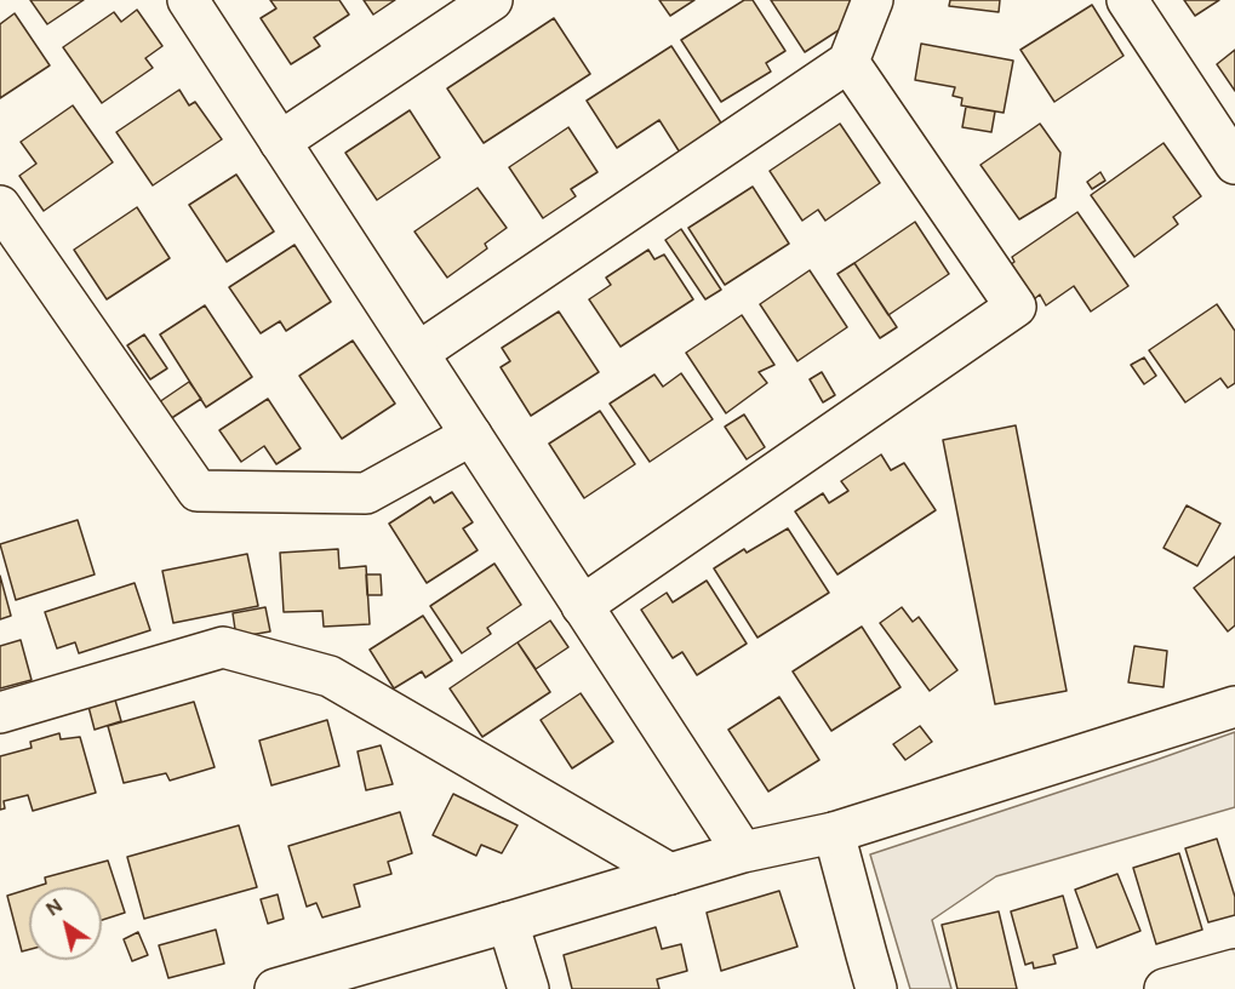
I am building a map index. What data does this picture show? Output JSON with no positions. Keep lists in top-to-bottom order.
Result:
{
  "north": "top left"
}
